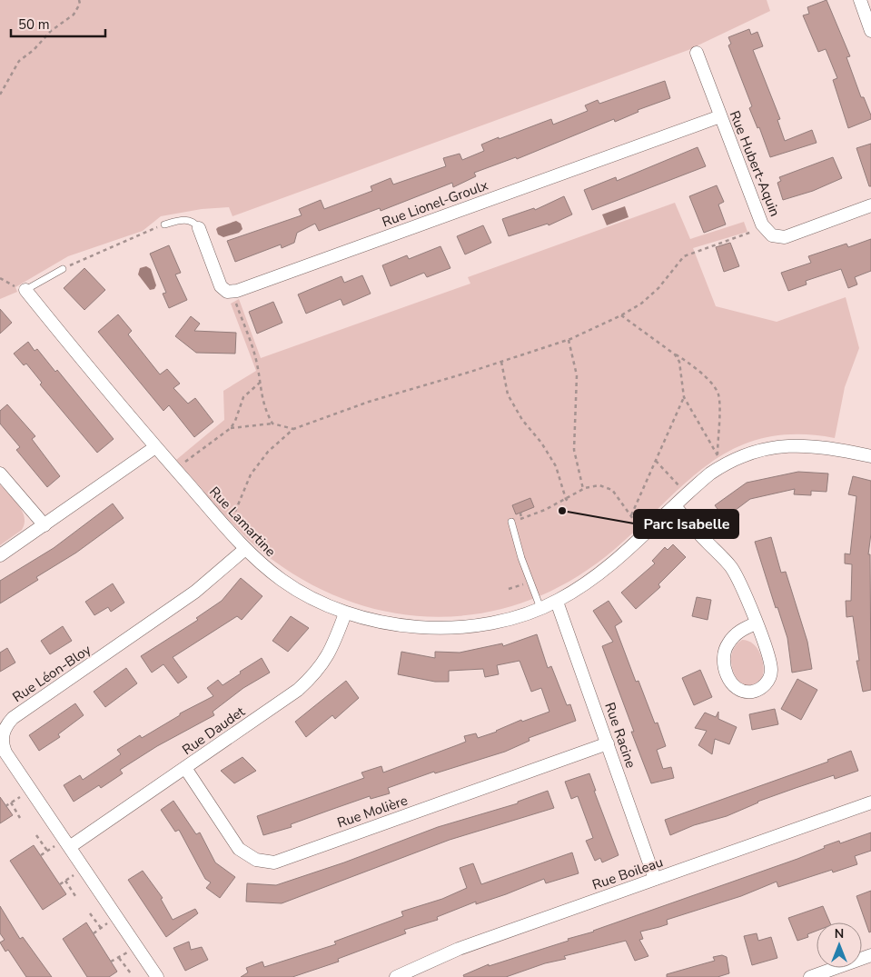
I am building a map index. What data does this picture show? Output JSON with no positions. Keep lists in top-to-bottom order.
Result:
{
  "streets": {
    "street": [
      "Rue Hubert-Aquin",
      "Rue Lionel-Groulx",
      "Rue Lamartine",
      "Rue Léon-Bloy",
      "Rue Daudet",
      "Rue Racine",
      "Rue Molière",
      "Rue Boileau"
    ]
  },
  "crossings": [
    ["Rue Hubert-Aquin", "Rue Lionel-Groulx"],
    ["Rue Lamartine", "Rue Léon-Bloy"],
    ["Rue Lamartine", "Rue Daudet"],
    ["Rue Lamartine", "Rue Racine"],
    ["Rue Léon-Bloy", "Rue Daudet"],
    ["Rue Daudet", "Rue Molière"],
    ["Rue Racine", "Rue Molière"],
    ["Rue Racine", "Rue Boileau"]
  ],
  "places": ["Parc Isabelle"],
  "scale_bar": "50 m",
  "north": "top"
}
